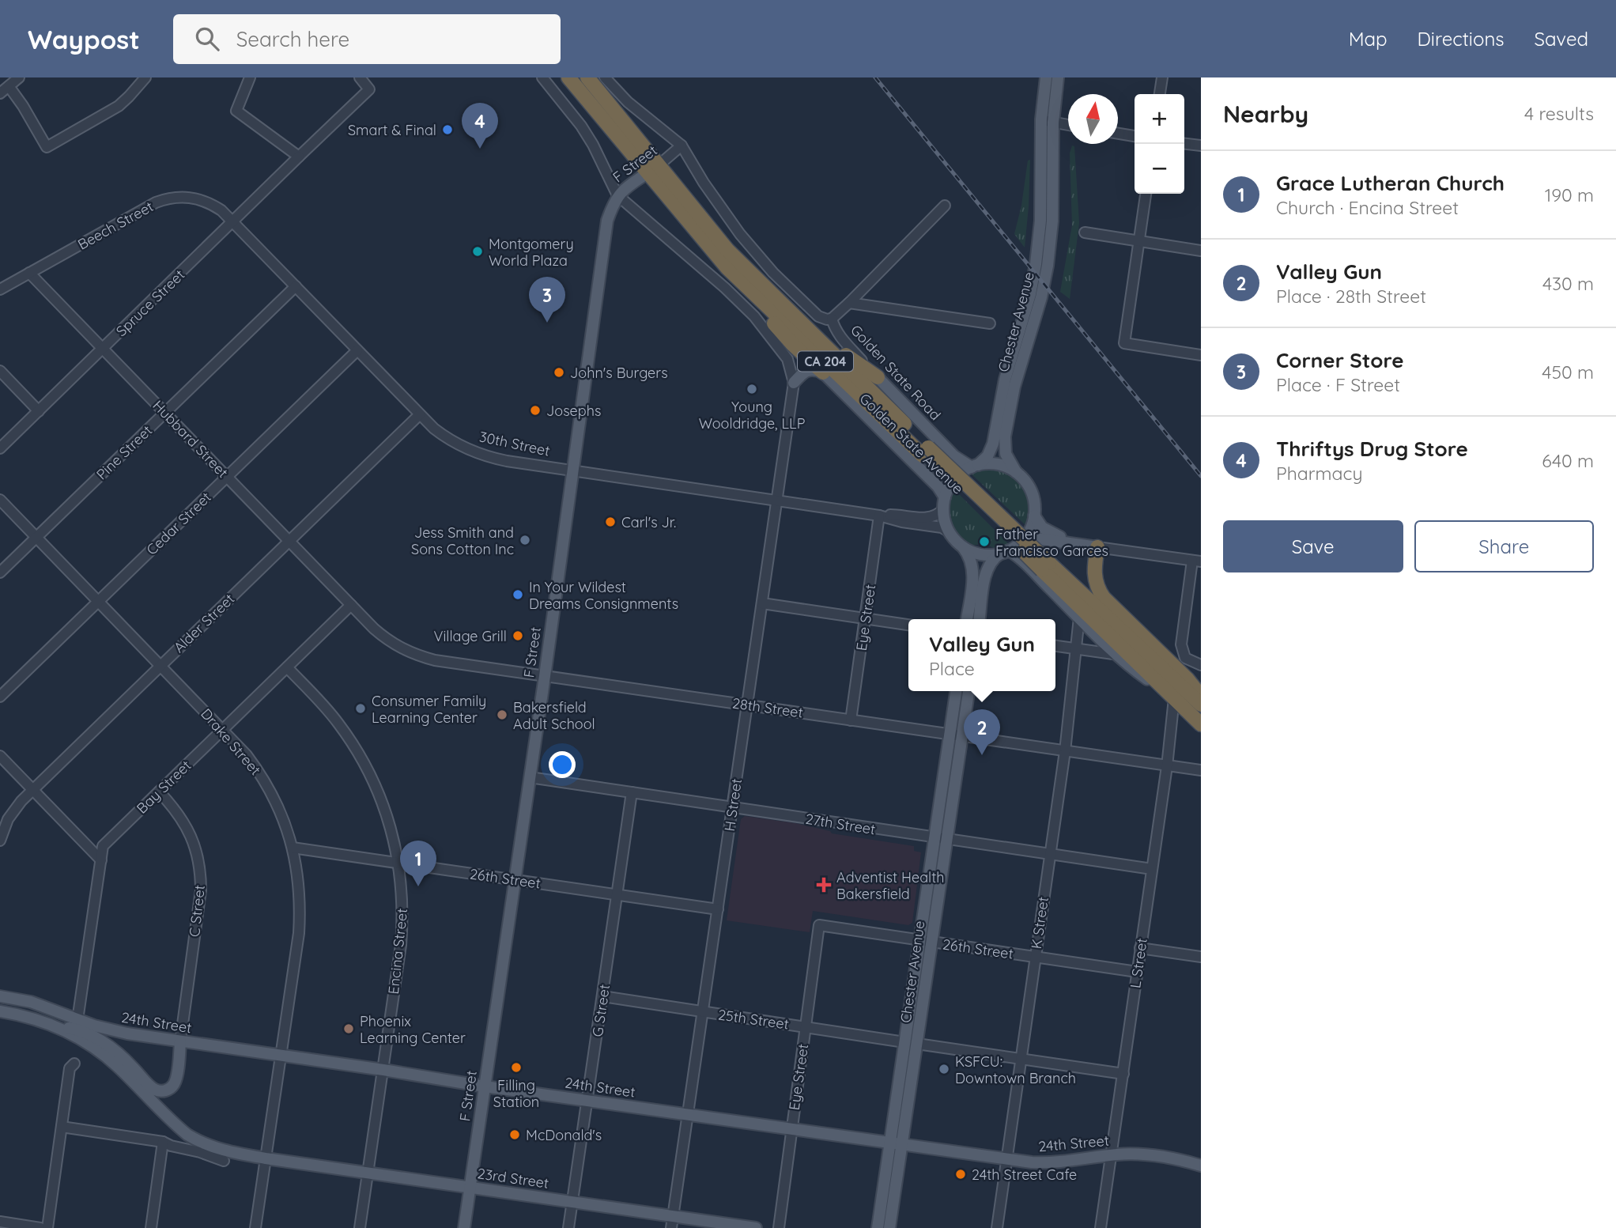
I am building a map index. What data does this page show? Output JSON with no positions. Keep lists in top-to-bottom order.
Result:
{
  "streets": {
    "highway": ["CA 204", "Golden State Avenue"],
    "main road": [
      "F Street",
      "Chester Avenue",
      "Golden State Road",
      "24th Street",
      "23rd Street"
    ],
    "street": [
      "Beech Street",
      "Spruce Street",
      "Hubbard Street",
      "30th Street",
      "Pine Street",
      "Cedar Street",
      "Eye Street",
      "Alder Street",
      "28th Street",
      "Drake Street",
      "Bay Street",
      "H Street",
      "27th Street",
      "26th Street",
      "C Street",
      "K Street",
      "Encina Street",
      "L Street",
      "G Street",
      "25th Street"
    ]
  },
  "crossings": [
    ["F Street", "30th Street"],
    ["F Street", "Golden State Avenue"],
    ["F Street", "28th Street"],
    ["F Street", "27th Street"],
    ["F Street", "26th Street"],
    ["F Street", "24th Street"],
    ["F Street", "23rd Street"],
    ["Beech Street", "Spruce Street"],
    ["Beech Street", "Hubbard Street"],
    ["Beech Street", "30th Street"],
    ["Spruce Street", "Hubbard Street"],
    ["Spruce Street", "30th Street"],
    ["Chester Avenue", "Golden State Road"],
    ["Chester Avenue", "30th Street"],
    ["Chester Avenue", "28th Street"],
    ["Chester Avenue", "27th Street"],
    ["Chester Avenue", "26th Street"],
    ["Chester Avenue", "25th Street"],
    ["Chester Avenue", "24th Street"],
    ["Golden State Road", "30th Street"],
    ["Hubbard Street", "Pine Street"],
    ["Hubbard Street", "Cedar Street"],
    ["Hubbard Street", "Alder Street"],
    ["Hubbard Street", "28th Street"],
    ["Hubbard Street", "Bay Street"],
    ["30th Street", "Pine Street"],
    ["30th Street", "Cedar Street"],
    ["30th Street", "Eye Street"],
    ["30th Street", "Alder Street"],
    ["30th Street", "H Street"],
    ["Golden State Avenue", "L Street"],
    ["Pine Street", "Drake Street"],
    ["Cedar Street", "Drake Street"],
    ["Eye Street", "28th Street"],
    ["Eye Street", "26th Street"],
    ["Eye Street", "25th Street"],
    ["Eye Street", "24th Street"],
    ["Alder Street", "Drake Street"],
    ["28th Street", "Bay Street"],
    ["28th Street", "H Street"],
    ["28th Street", "K Street"],
    ["28th Street", "L Street"],
    ["Drake Street", "Bay Street"],
    ["Drake Street", "26th Street"],
    ["Drake Street", "24th Street"],
    ["Drake Street", "23rd Street"],
    ["Bay Street", "C Street"],
    ["Bay Street", "Encina Street"],
    ["Bay Street", "24th Street"],
    ["H Street", "27th Street"],
    ["H Street", "26th Street"],
    ["H Street", "25th Street"],
    ["H Street", "24th Street"],
    ["H Street", "23rd Street"],
    ["27th Street", "K Street"],
    ["27th Street", "L Street"],
    ["27th Street", "G Street"],
    ["26th Street", "K Street"],
    ["26th Street", "Encina Street"],
    ["26th Street", "L Street"],
    ["26th Street", "G Street"],
    ["C Street", "24th Street"],
    ["K Street", "24th Street"],
    ["Encina Street", "24th Street"],
    ["Encina Street", "23rd Street"],
    ["L Street", "24th Street"],
    ["G Street", "25th Street"],
    ["G Street", "24th Street"],
    ["G Street", "23rd Street"]
  ],
  "places": {
    "other": [
      "Smart & Final",
      "Montgomery World Plaza",
      "John's Burgers",
      "Young Wooldridge, LLP",
      "Josephs",
      "Carl's Jr.",
      "Jess Smith and Sons Cotton Inc",
      "Father Francisco Garces",
      "In Your Wildest Dreams Consignments",
      "Village Grill",
      "Consumer Family Learning Center",
      "Bakersfield Adult School",
      "Phoenix Learning Center",
      "Filling Station",
      "KSFCU: Downtown Branch",
      "McDonald's",
      "24th Street Cafe"
    ],
    "health": ["Adventist Health Bakersfield"]
  },
  "north": "top",
  "page": {
    "header": "Waypost",
    "search": "Search here",
    "nav": ["Map", "Directions", "Saved"],
    "heading": ["Nearby", "4 results"],
    "map_buttons": ["+", "−"],
    "pins": [
      "4",
      "3",
      "2",
      "1"
    ],
    "list": [
      {
        "mark": "1",
        "name": "Grace Lutheran Church",
        "note": "Church · Encina Street",
        "value": "190 m"
      },
      {
        "mark": "2",
        "name": "Valley Gun",
        "note": "Place · 28th Street",
        "value": "430 m"
      },
      {
        "mark": "3",
        "name": "Corner Store",
        "note": "Place · F Street",
        "value": "450 m"
      },
      {
        "mark": "4",
        "name": "Thriftys Drug Store",
        "note": "Pharmacy",
        "value": "640 m"
      }
    ],
    "buttons": ["Save", "Share"],
    "popup": ["Valley Gun", "Place"]
  }
}
